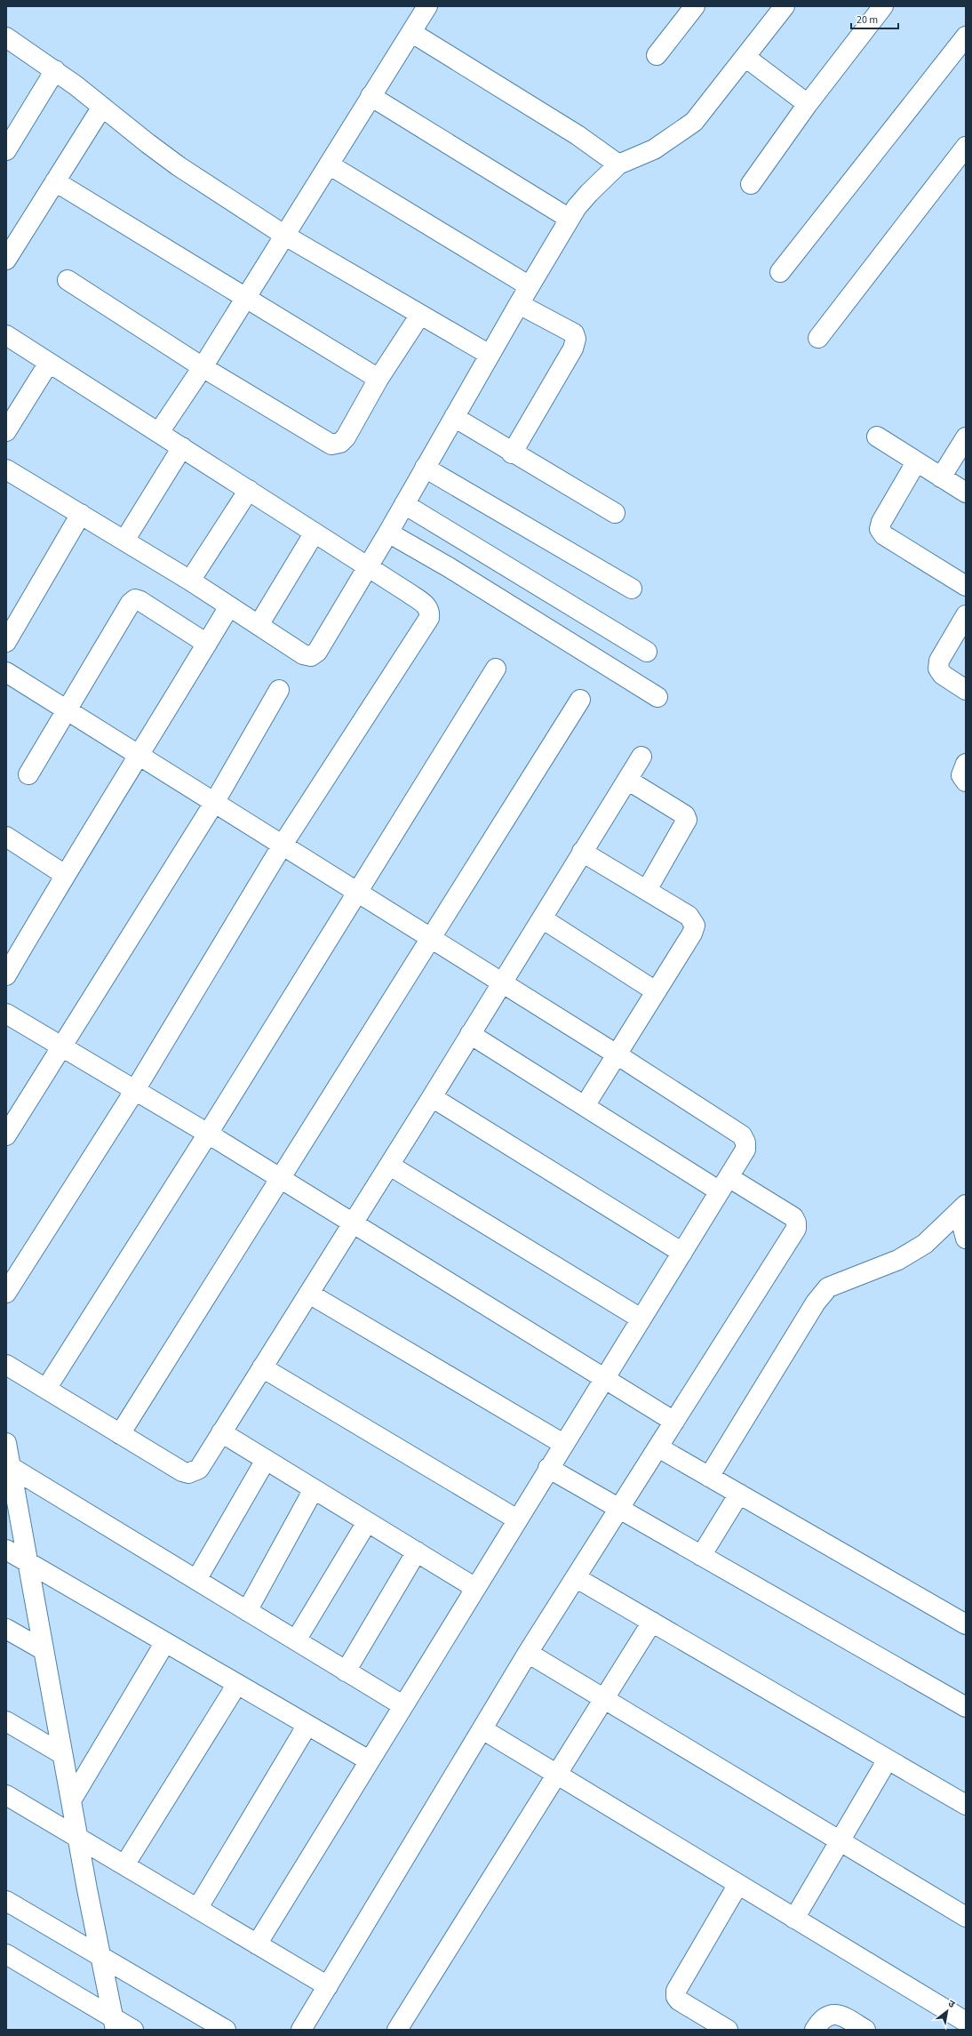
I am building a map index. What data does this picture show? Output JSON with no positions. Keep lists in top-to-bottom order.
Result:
{
  "scale_bar": "20 m",
  "north": "top right"
}
